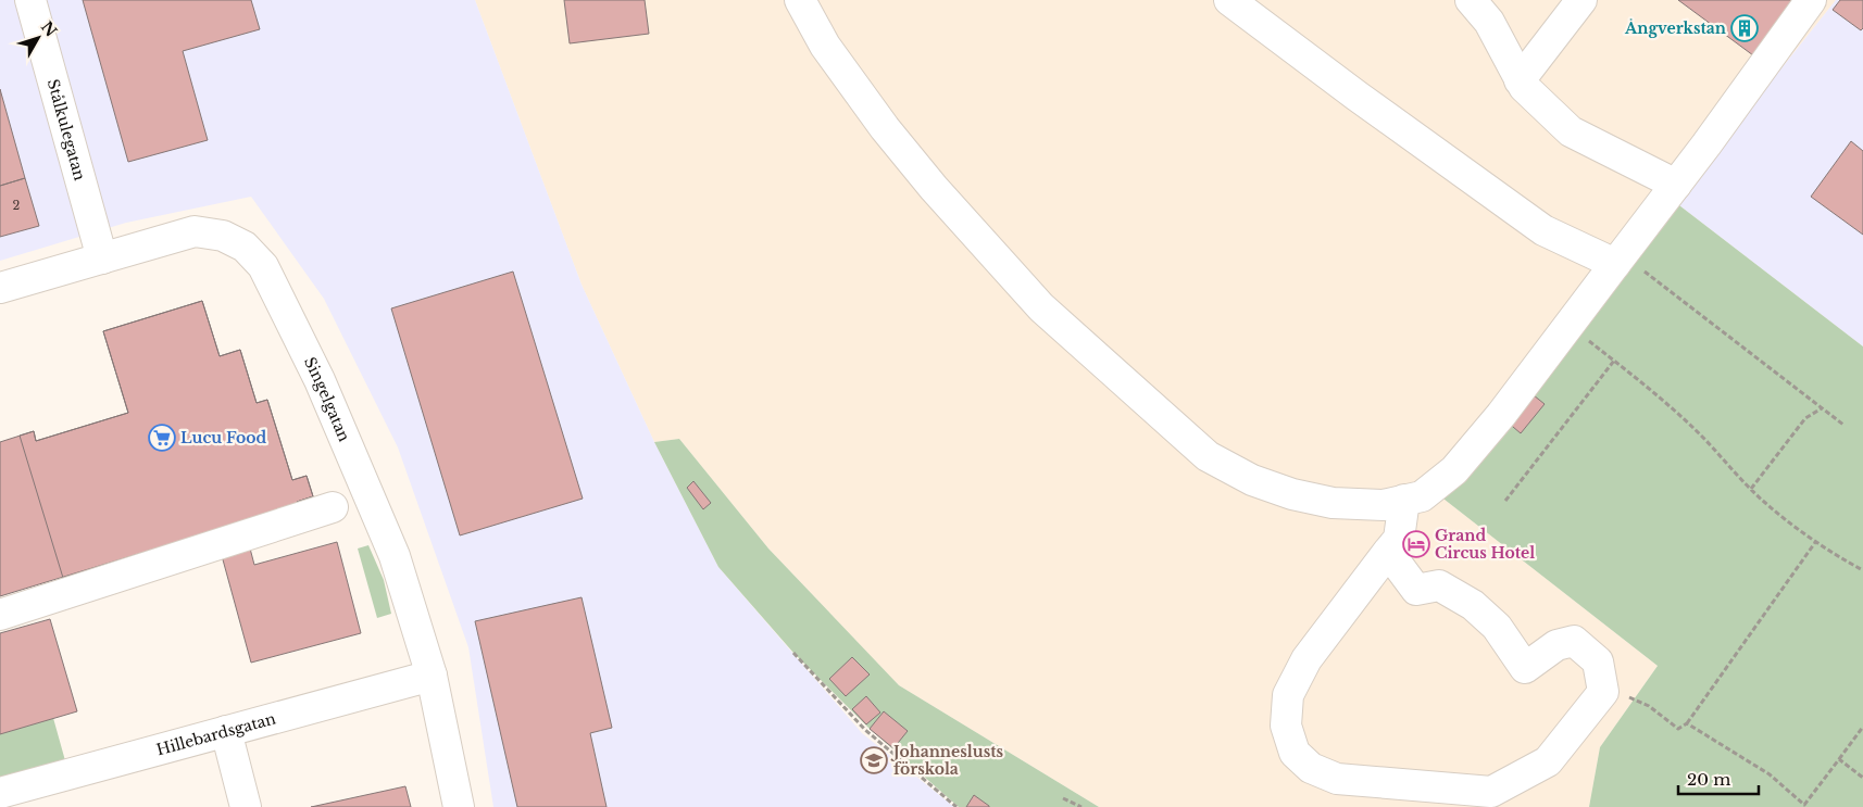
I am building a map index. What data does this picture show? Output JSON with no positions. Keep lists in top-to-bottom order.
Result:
{
  "streets": {
    "street": ["Stålkulegatan", "Singelgatan", "Hillebardsgatan"]
  },
  "crossings": [
    ["Stålkulegatan", "Singelgatan"],
    ["Singelgatan", "Hillebardsgatan"]
  ],
  "places": {
    "building": ["Ångverkstan"],
    "supermarket": ["Lucu Food"],
    "hotel": ["Grand Circus Hotel"],
    "school or university": ["Johanneslusts förskola"]
  },
  "house_numbers": ["2"],
  "scale_bar": "20 m",
  "north": "top right"
}
